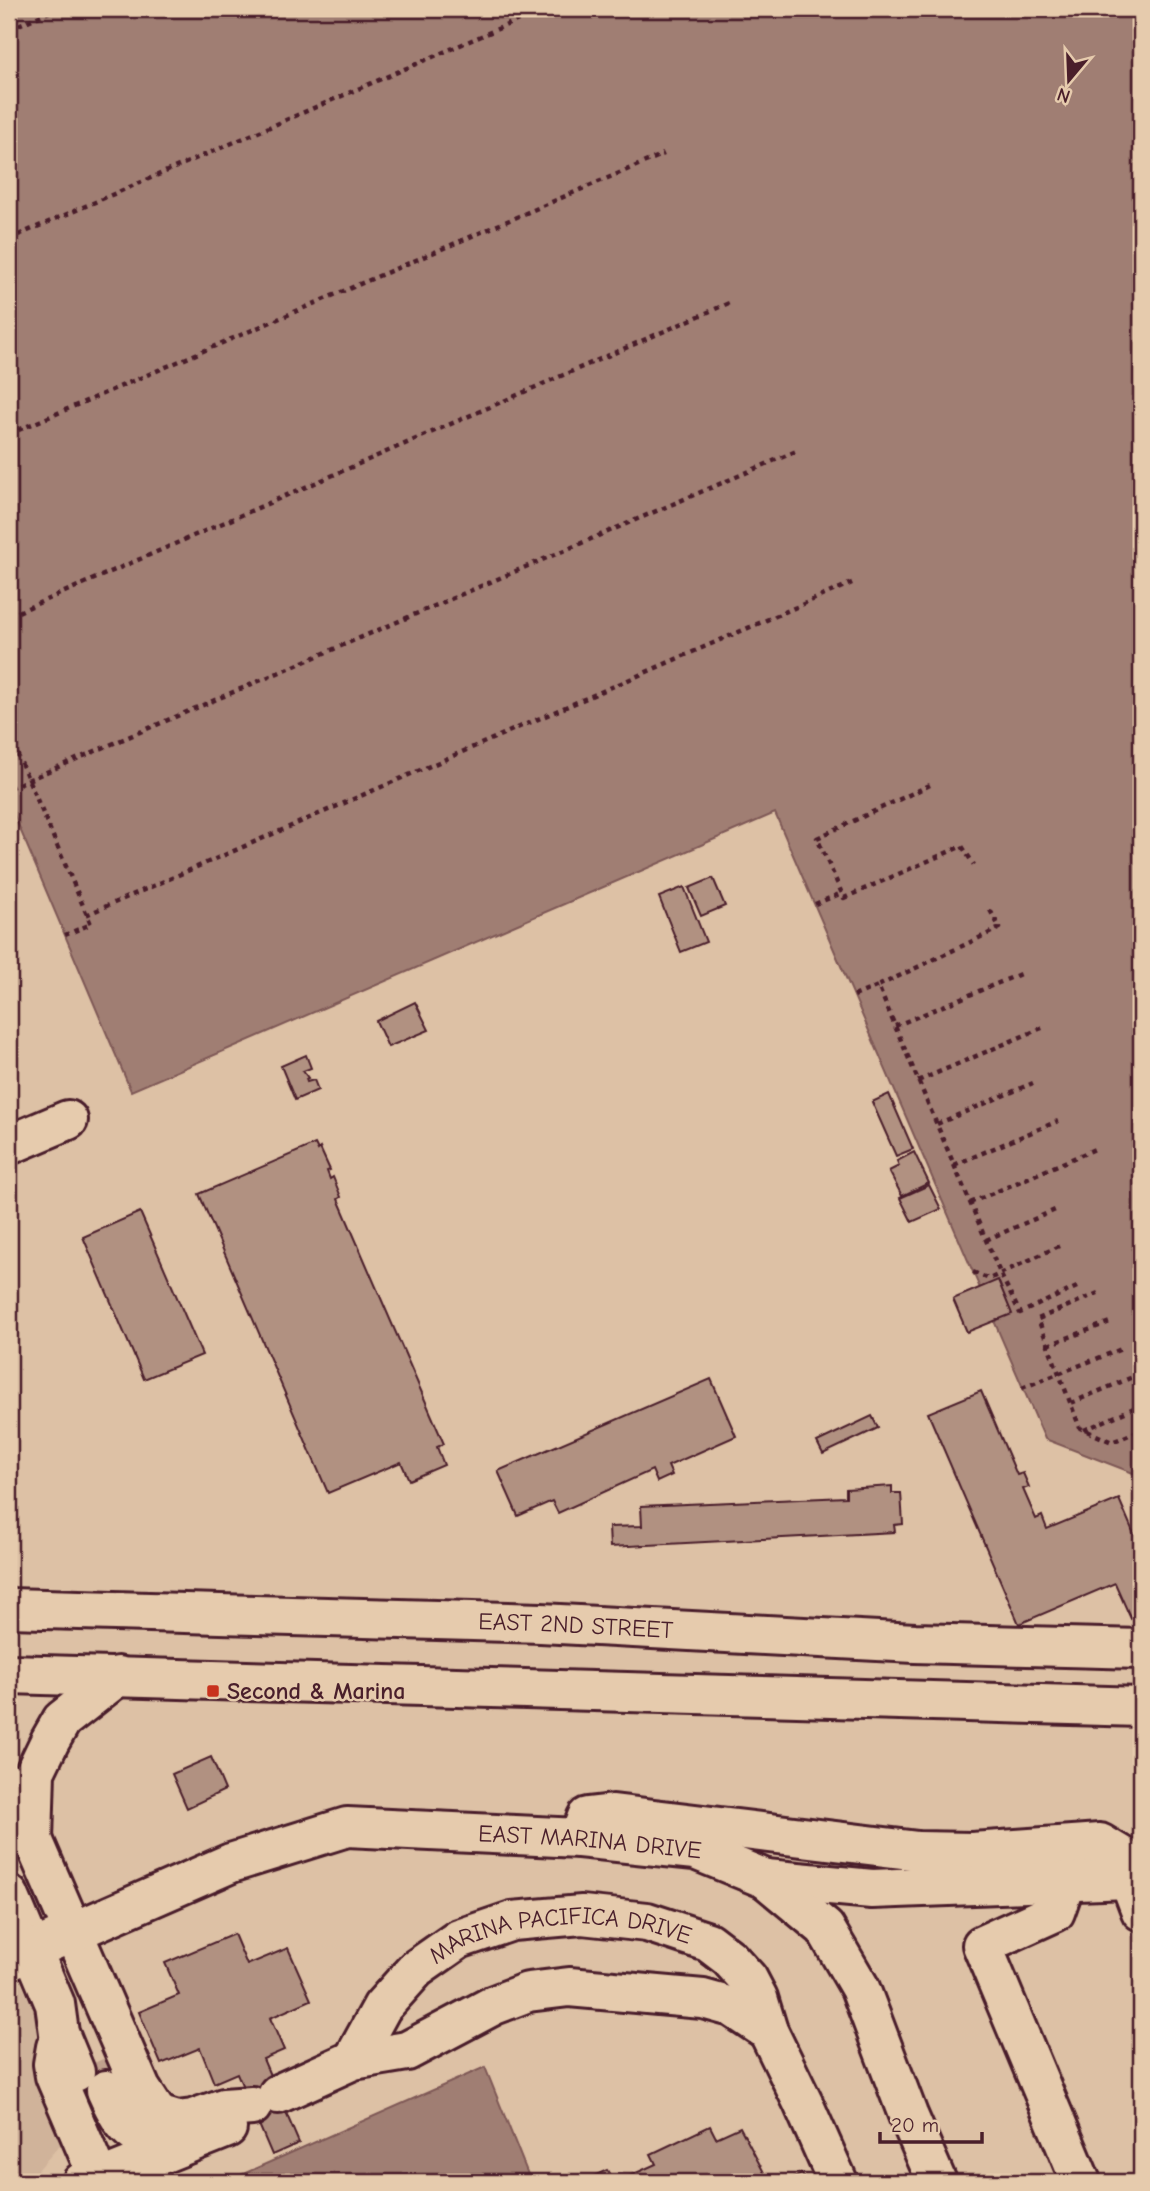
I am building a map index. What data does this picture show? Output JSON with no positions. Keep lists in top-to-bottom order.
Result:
{
  "streets": {
    "main road": ["EAST 2ND STREET", "EAST MARINA DRIVE", "MARINA PACIFICA DRIVE"]
  },
  "crossings": [
    ["EAST MARINA DRIVE", "MARINA PACIFICA DRIVE"]
  ],
  "places": {
    "transit": ["Second & Marina"]
  },
  "scale_bar": "20 m",
  "north": "bottom"
}
